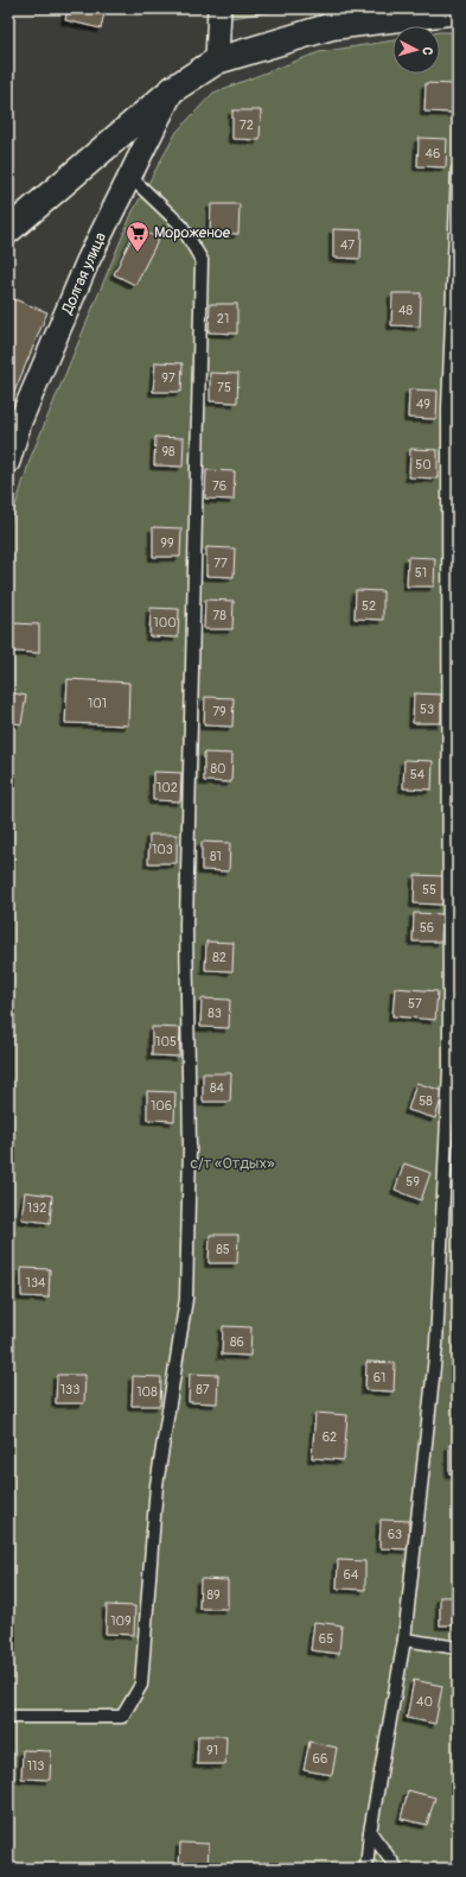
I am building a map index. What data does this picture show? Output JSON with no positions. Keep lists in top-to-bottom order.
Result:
{
  "streets": {
    "street": ["Долгая улица"]
  },
  "parks": ["с/т «Отдых»"],
  "places": {
    "supermarket": ["Мороженое"]
  },
  "house_numbers": [
    "72",
    "46",
    "47",
    "48",
    "21",
    "97",
    "75",
    "49",
    "98",
    "50",
    "76",
    "99",
    "77",
    "51",
    "52",
    "78",
    "100",
    "101",
    "53",
    "79",
    "80",
    "54",
    "102",
    "103",
    "81",
    "55",
    "56",
    "82",
    "57",
    "83",
    "105",
    "84",
    "58",
    "106",
    "59",
    "132",
    "85",
    "134",
    "86",
    "61",
    "133",
    "87",
    "108",
    "62",
    "63",
    "64",
    "89",
    "109",
    "65",
    "40",
    "91",
    "66",
    "113"
  ],
  "north": "right"
}
